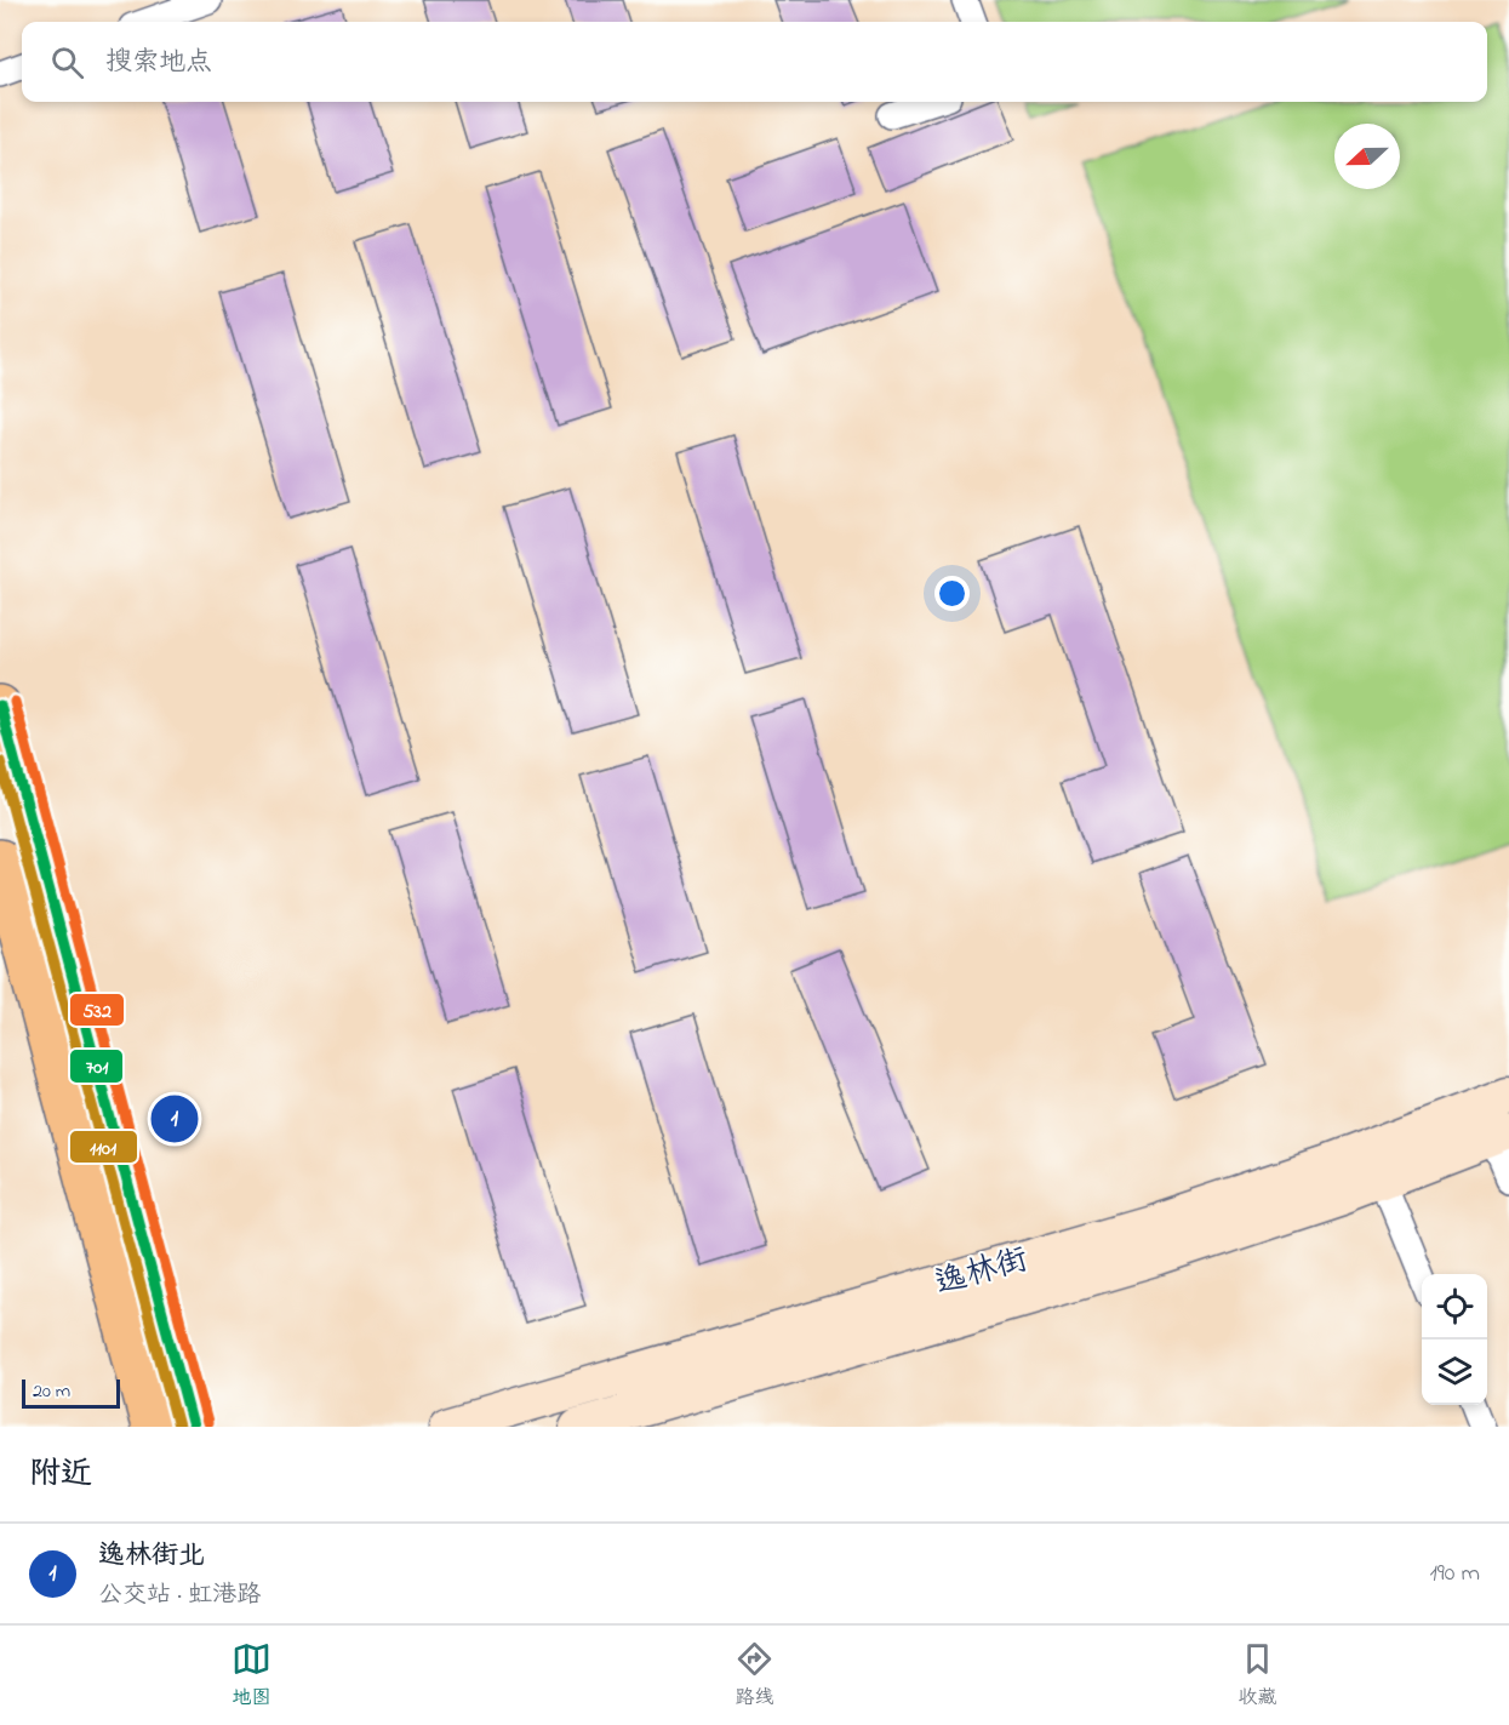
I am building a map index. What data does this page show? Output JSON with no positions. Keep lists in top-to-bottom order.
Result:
{
  "streets": {
    "street": ["逸林街"]
  },
  "lines": ["transit line 532", "transit line 701", "transit line 1101"],
  "scale_bar": "20 m",
  "north": "left",
  "page": {
    "search": "搜索地点",
    "pins": "1",
    "scale": "20 m",
    "heading": "附近",
    "list": [
      {
        "mark": "1",
        "name": "逸林街北",
        "note": "公交站 · 虹港路",
        "value": "190 m"
      }
    ],
    "nav": ["地图", "路线", "收藏"]
  }
}
